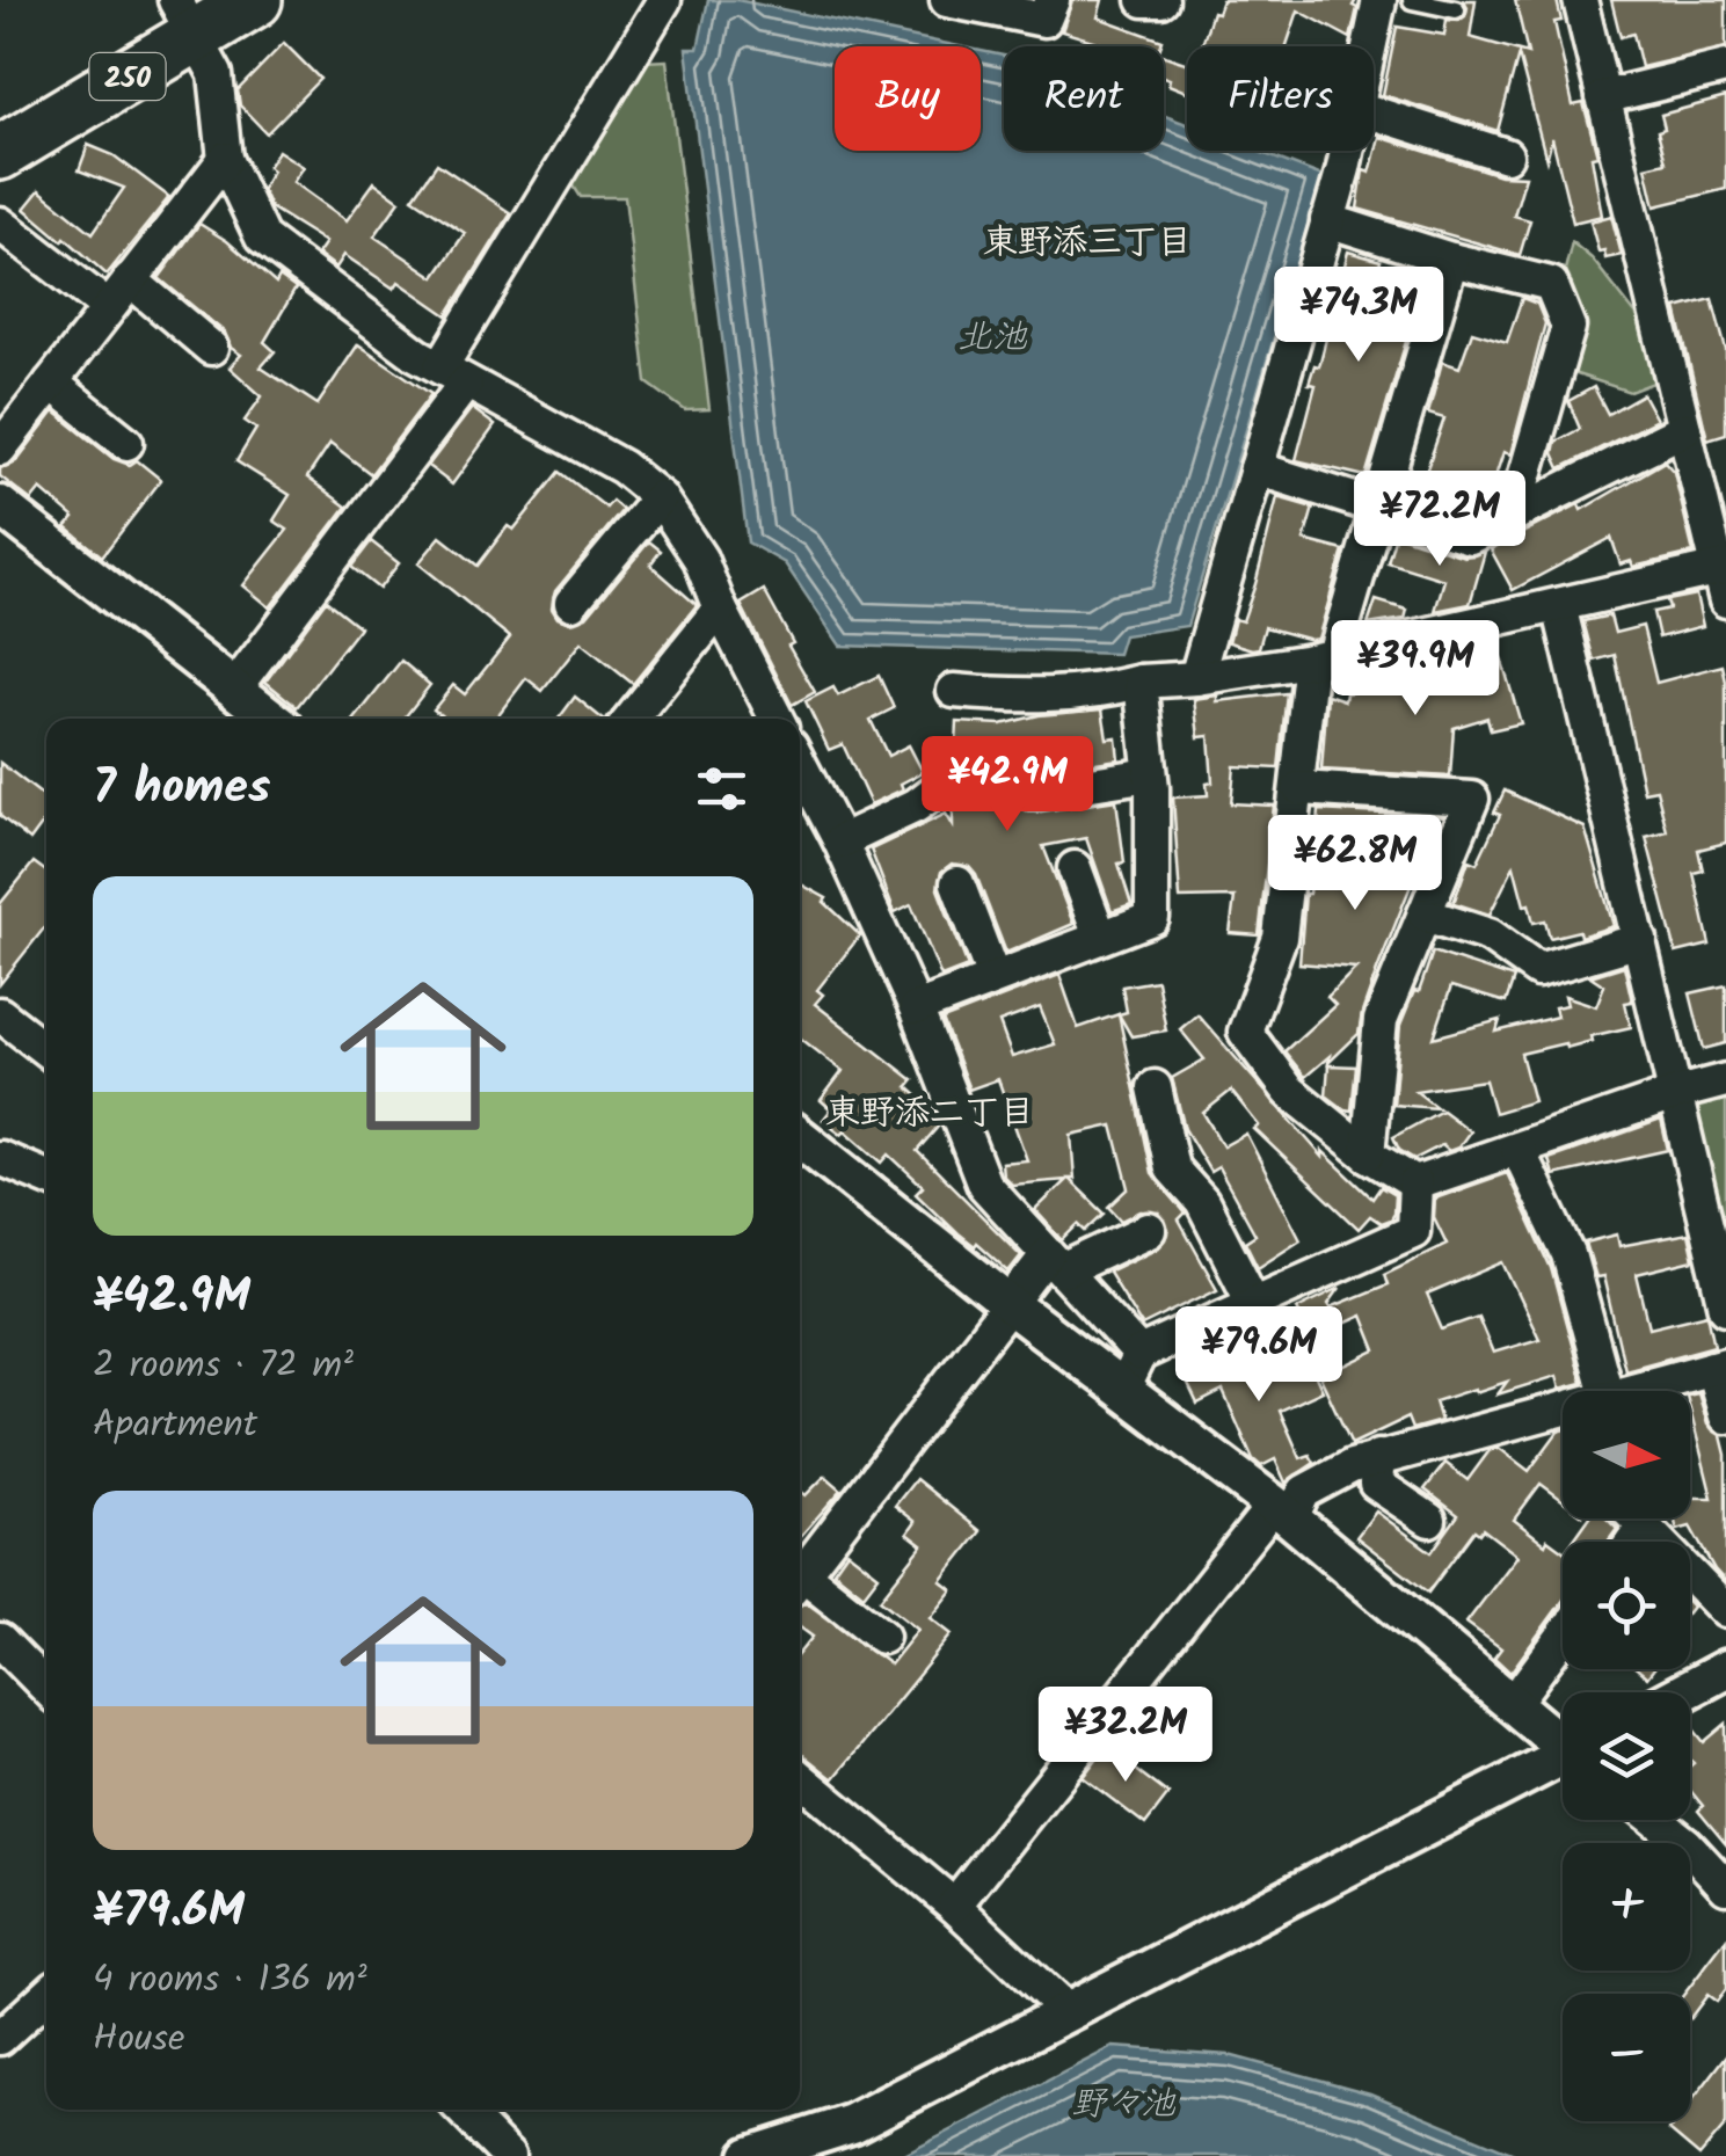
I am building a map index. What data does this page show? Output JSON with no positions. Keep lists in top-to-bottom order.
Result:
{
  "streets": {
    "highway": ["250"]
  },
  "districts": ["東野添三丁目", "東野添二丁目"],
  "water": ["北池", "野々池"],
  "north": "right",
  "page": {
    "chip": ["Buy", "Rent", "Filters"],
    "price": [
      "¥74.3M",
      "¥72.2M",
      "¥39.9M",
      "¥42.9M",
      "¥62.8M",
      "¥79.6M",
      "¥32.2M"
    ],
    "heading": "7 homes",
    "list": [
      {
        "name": "¥42.9M",
        "note": "2 rooms · 72 m² · Apartment"
      },
      {
        "name": "¥79.6M",
        "note": "4 rooms · 136 m² · House"
      }
    ],
    "map_buttons": ["+", "−"]
  }
}
